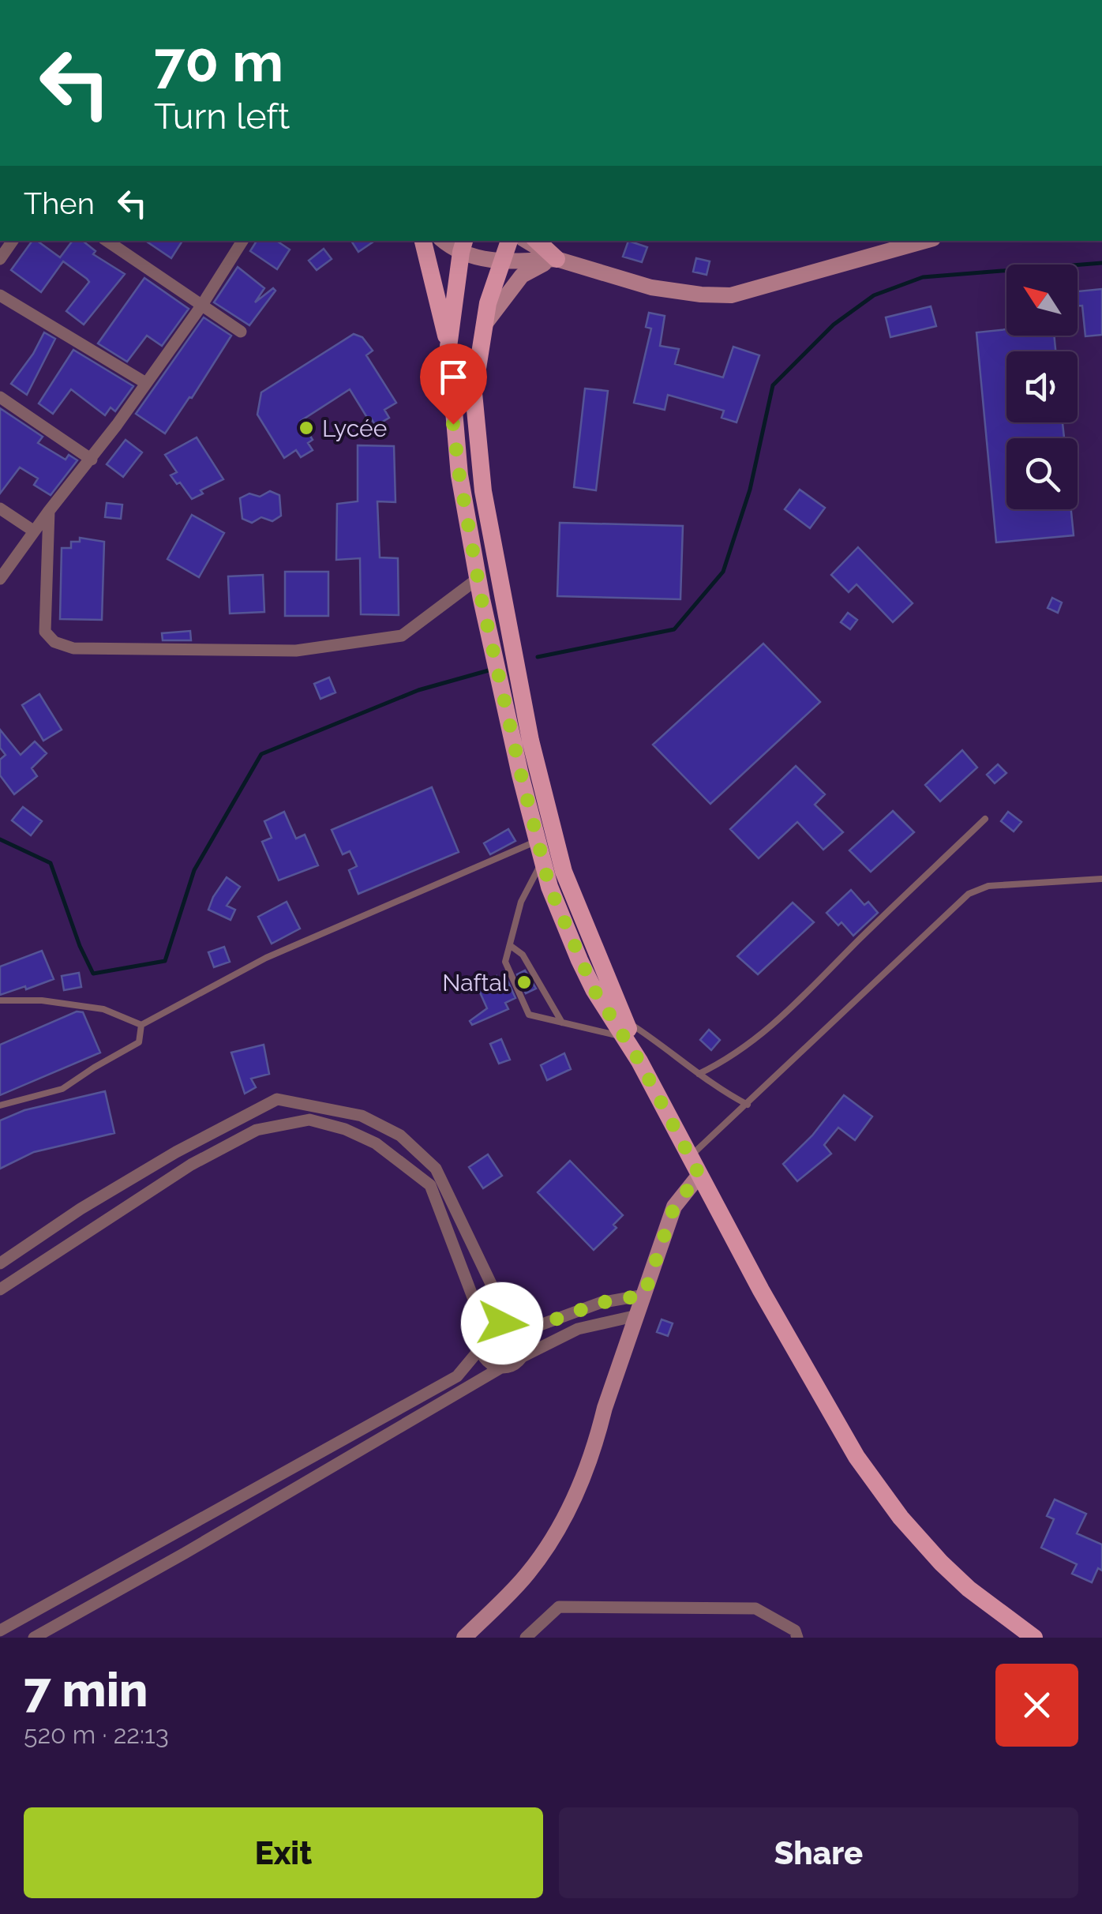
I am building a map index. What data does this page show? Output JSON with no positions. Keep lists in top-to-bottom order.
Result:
{
  "places": ["Lycée", "Naftal"],
  "north": "top left",
  "page": {
    "turn": ["70 m", "Turn left"],
    "then": "Then",
    "heading": ["7 min", "520 m · 22:13"],
    "buttons": ["Exit", "Share"]
  }
}
